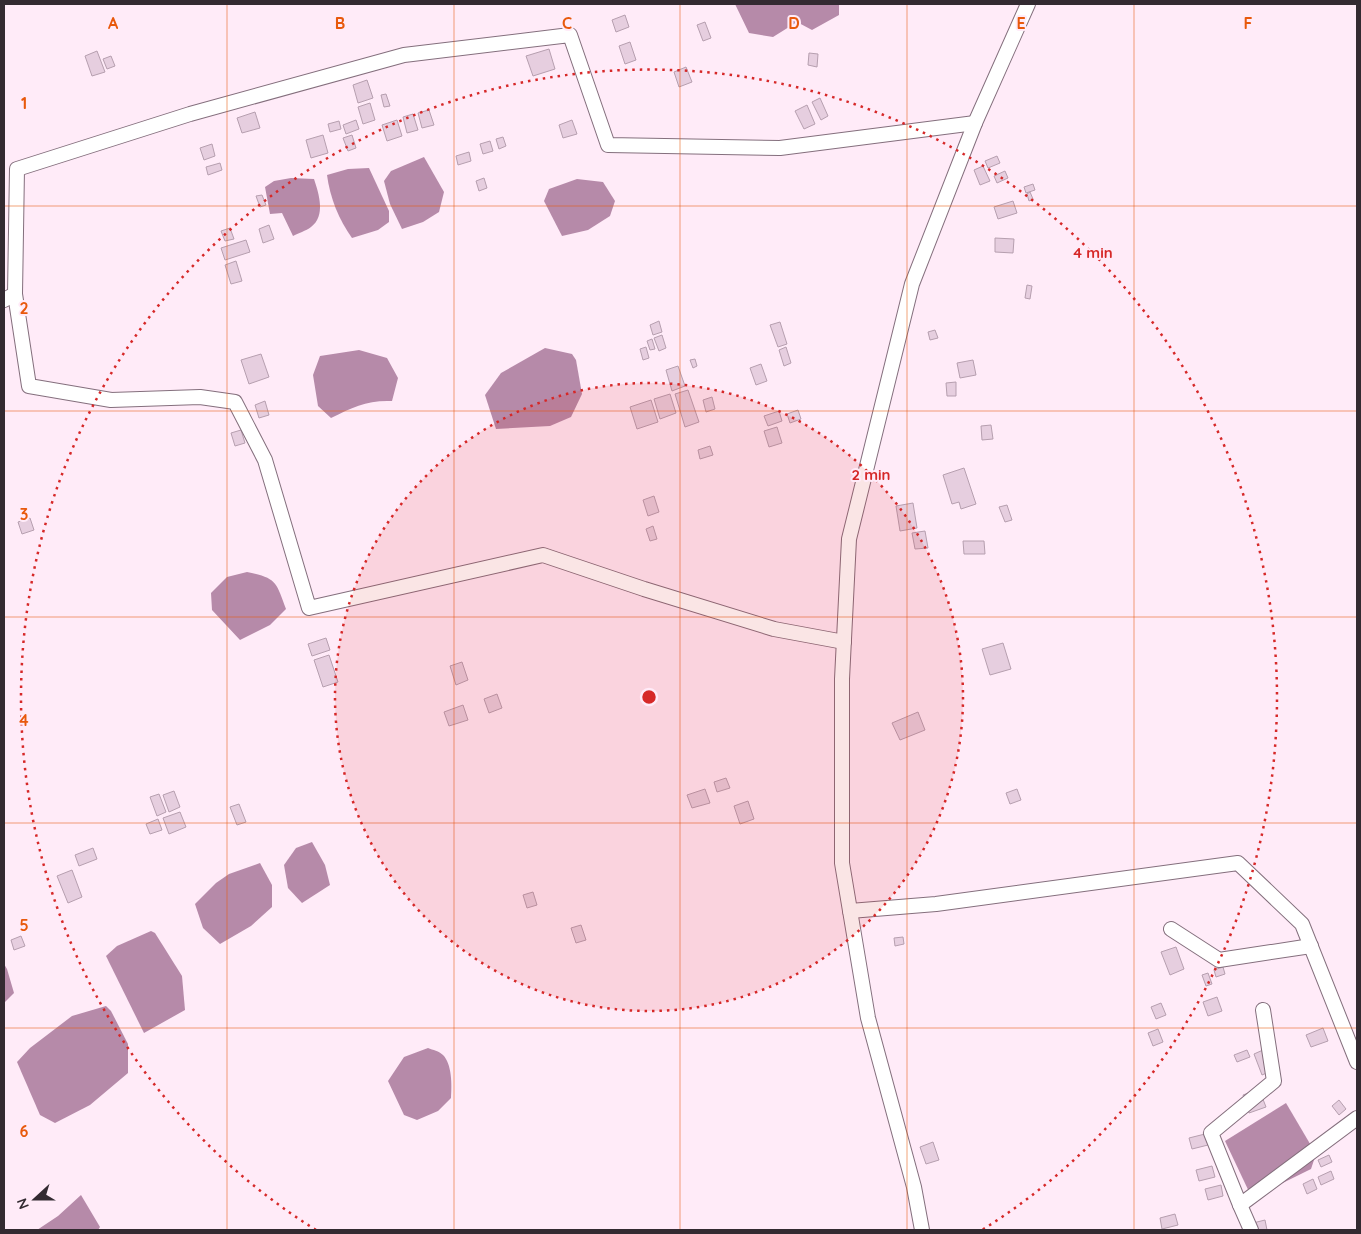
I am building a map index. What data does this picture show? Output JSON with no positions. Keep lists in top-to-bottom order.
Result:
{
  "north": "left",
  "grid": {
    "columns": [
      "A",
      "B",
      "C",
      "D",
      "E",
      "F"
    ],
    "rows": [
      "1",
      "2",
      "3",
      "4",
      "5",
      "6"
    ]
  },
  "rings": ["4 min", "2 min"]
}
